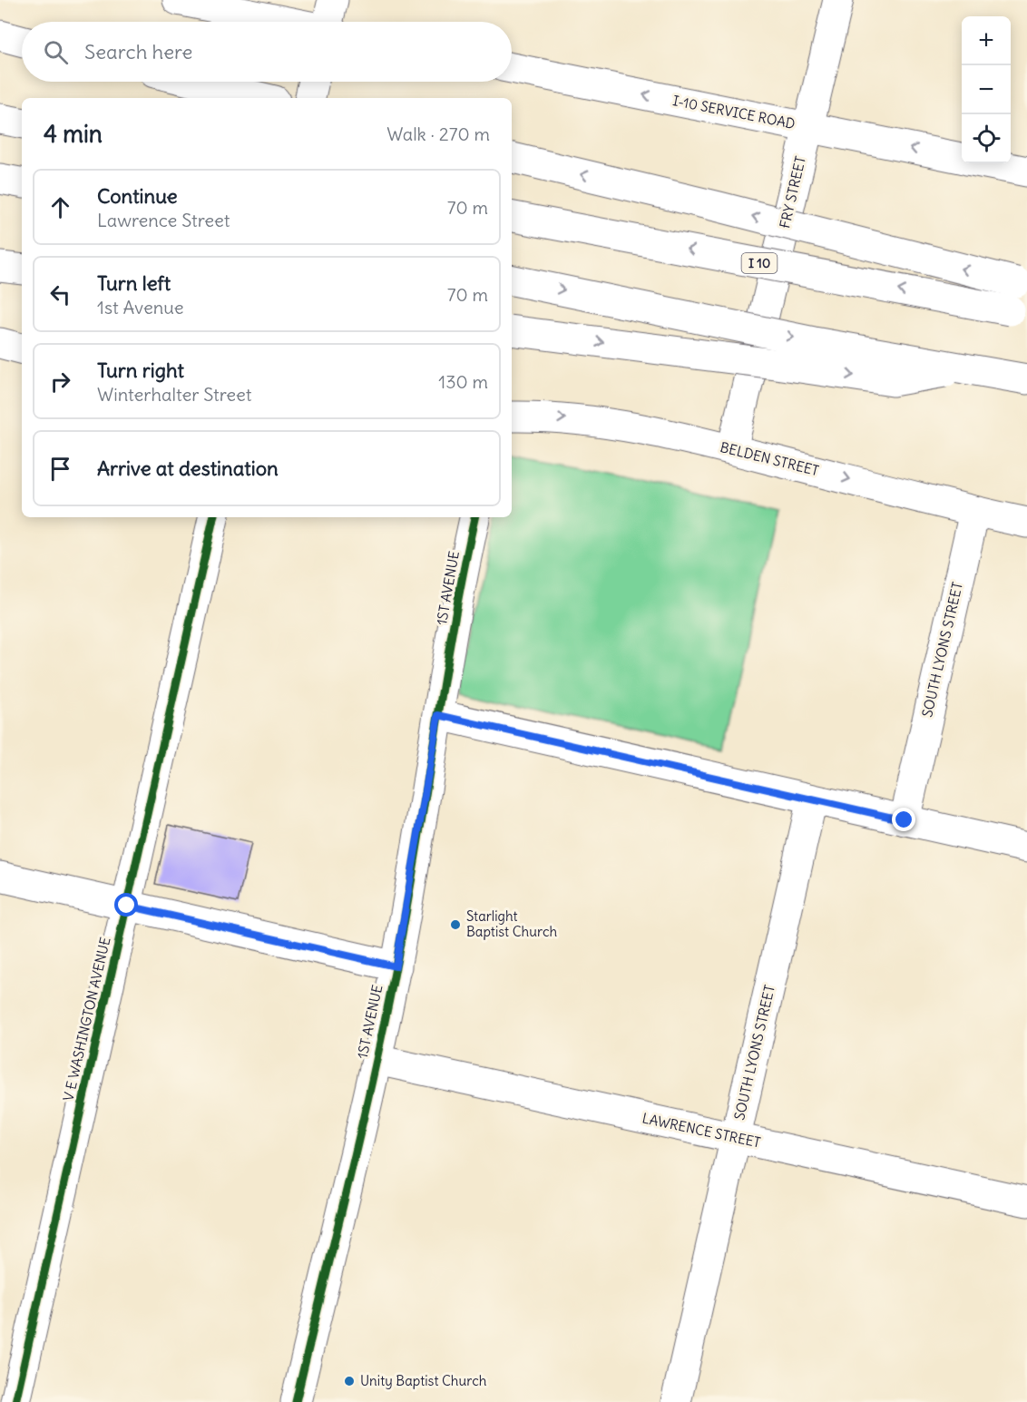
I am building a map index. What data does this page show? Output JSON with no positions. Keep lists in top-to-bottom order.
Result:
{
  "streets": {
    "main road": [
      "I-10 SERVICE ROAD",
      "FRY STREET",
      "I 10",
      "BELDEN STREET",
      "1ST AVENUE",
      "SOUTH LYONS STREET",
      "V E WASHINGTON AVENUE",
      "LAWRENCE STREET"
    ]
  },
  "crossings": [
    ["I-10 SERVICE ROAD", "FRY STREET"],
    ["FRY STREET", "BELDEN STREET"],
    ["BELDEN STREET", "SOUTH LYONS STREET"],
    ["1ST AVENUE", "LAWRENCE STREET"],
    ["SOUTH LYONS STREET", "LAWRENCE STREET"]
  ],
  "places": ["Starlight Baptist Church", "Unity Baptist Church"],
  "page": {
    "map_buttons": ["+", "−"],
    "search": "Search here",
    "heading": ["4 min", "Walk · 270 m"],
    "list": [
      ["Continue", "Lawrence Street", "70 m"],
      ["Turn left", "1st Avenue", "70 m"],
      ["Turn right", "Winterhalter Street", "130 m"],
      "Arrive at destination"
    ]
  }
}
